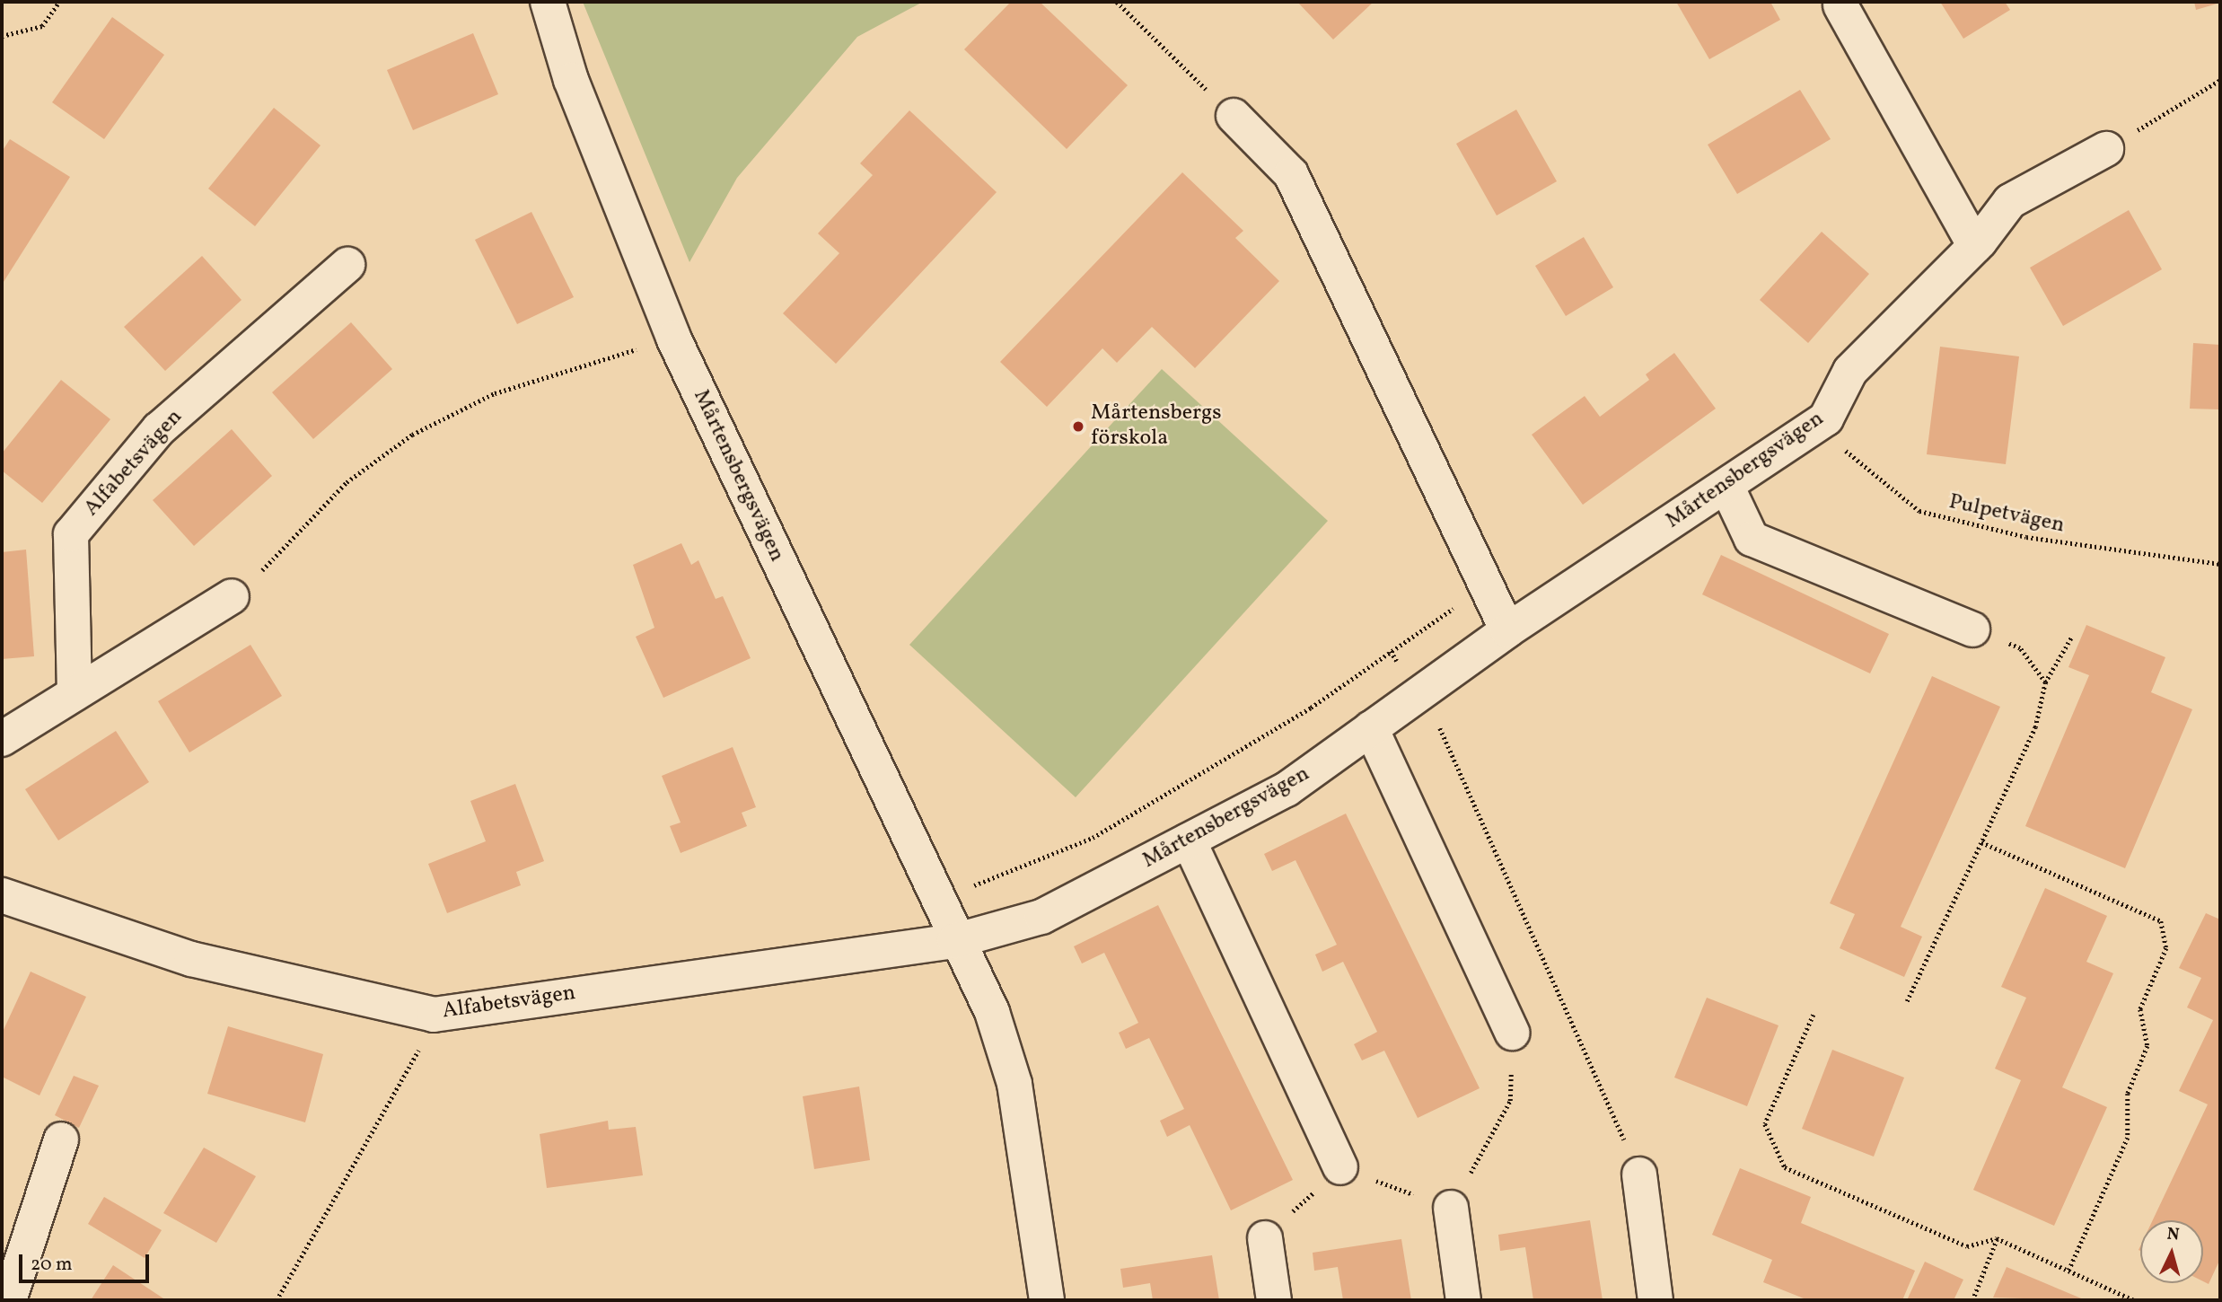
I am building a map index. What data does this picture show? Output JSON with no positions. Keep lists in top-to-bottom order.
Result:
{
  "streets": {
    "street": ["Alfabetsvägen", "Mårtensbergsvägen"],
    "path": ["Pulpetvägen"]
  },
  "crossings": [
    ["Alfabetsvägen", "Mårtensbergsvägen"],
    ["Mårtensbergsvägen", "Pulpetvägen"]
  ],
  "places": ["Mårtensbergs förskola"],
  "scale_bar": "20 m",
  "north": "top"
}
